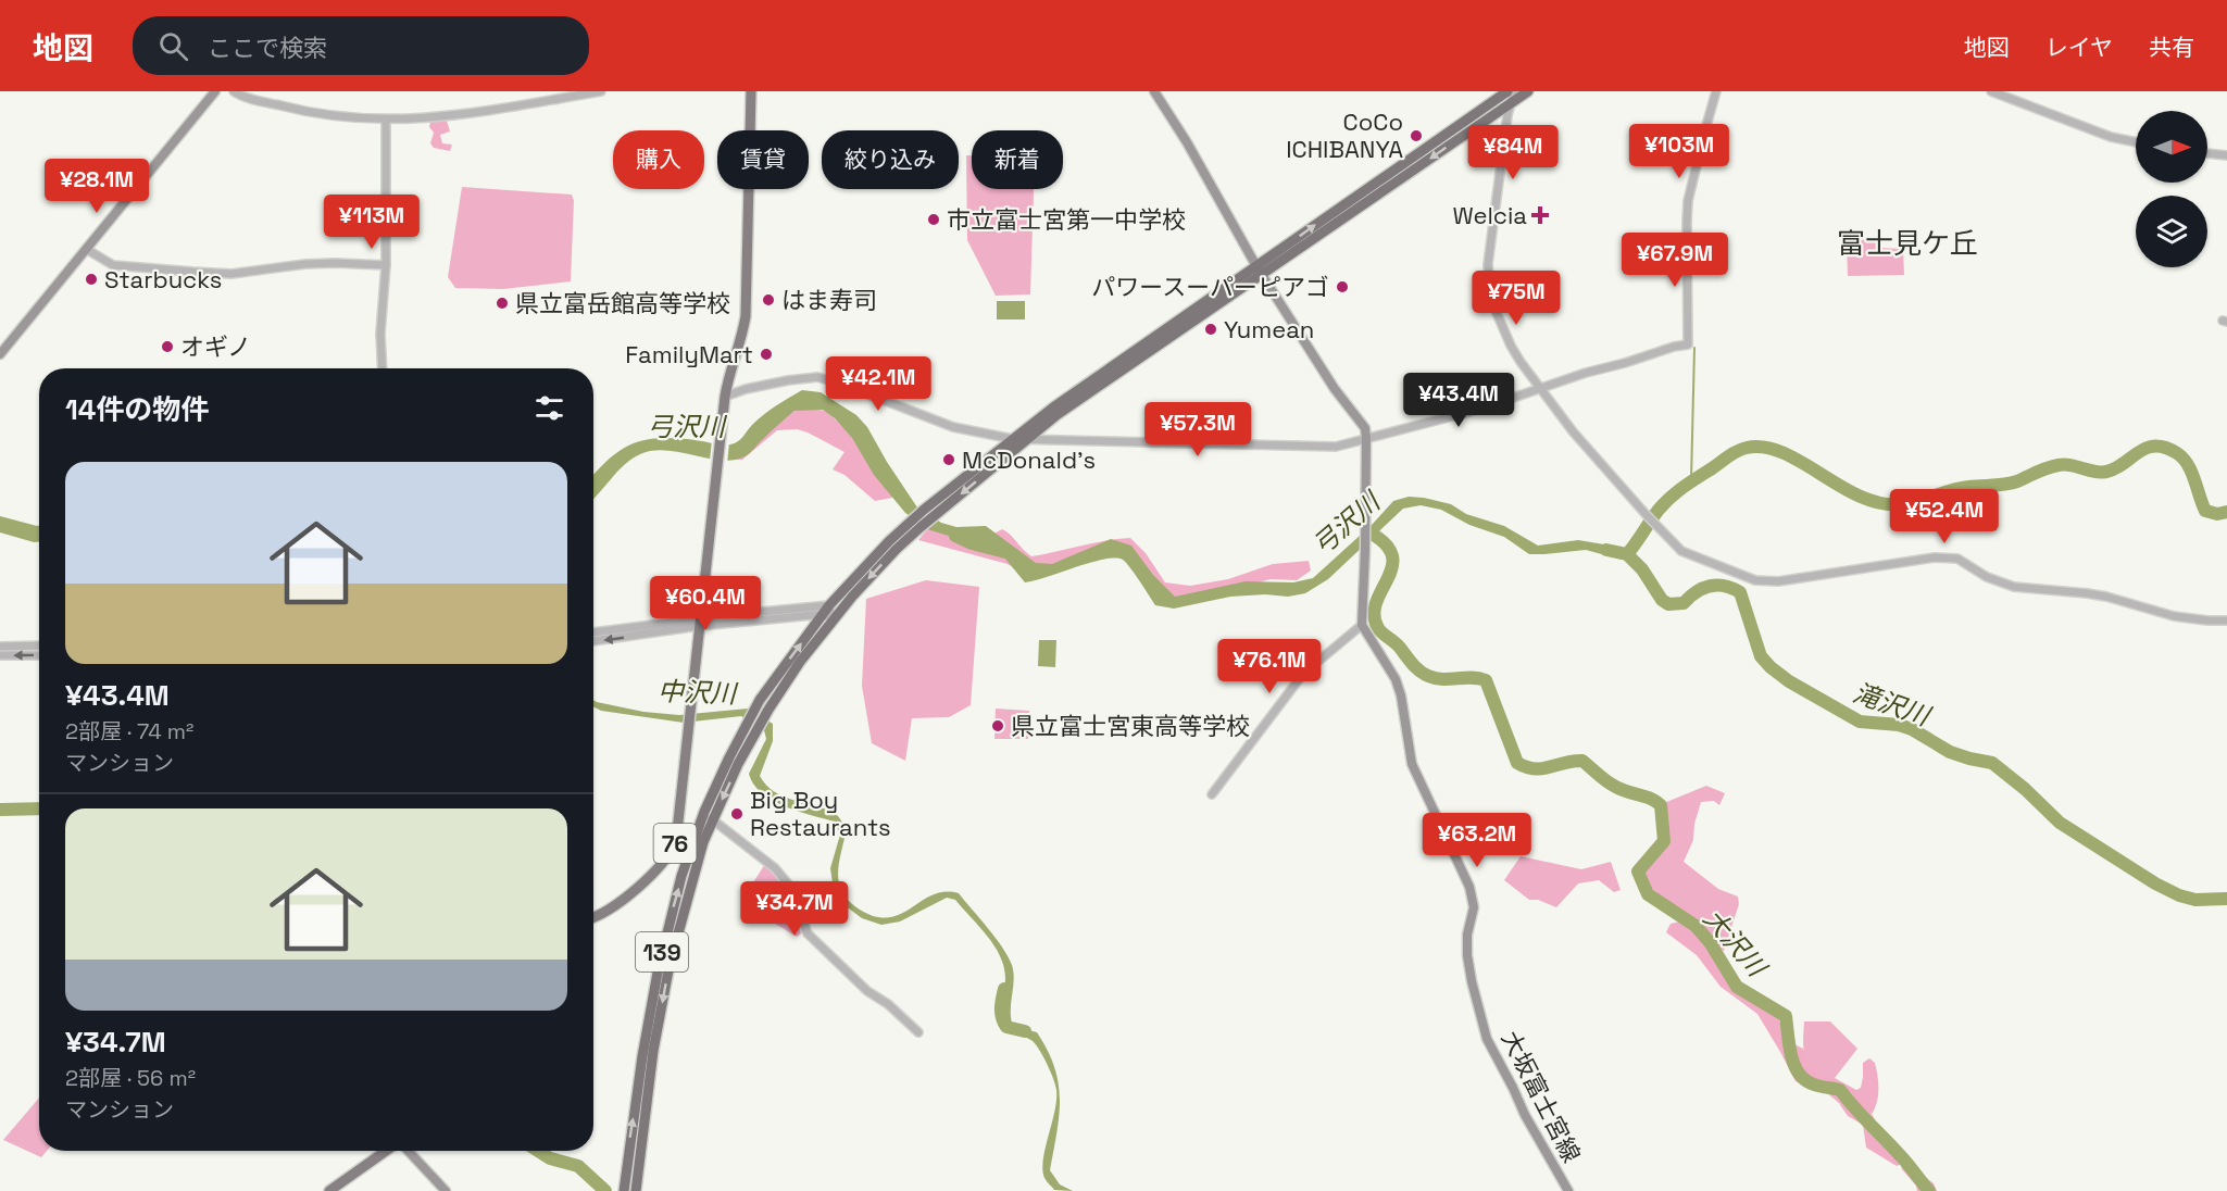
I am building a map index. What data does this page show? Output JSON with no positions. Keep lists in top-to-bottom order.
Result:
{
  "streets": {
    "highway": ["139"],
    "main road": ["76", "大坂富士宮線"]
  },
  "districts": ["富士見ケ丘"],
  "water": [
    "弓沢川",
    "中沢川",
    "滝沢川",
    "大沢川"
  ],
  "places": {
    "other": [
      "CoCo ICHIBANYA",
      "市立富士宮第一中学校",
      "Starbucks",
      "パワースーパーピアゴ",
      "はま寿司",
      "県立富岳館高等学校",
      "Yumean",
      "オギノ",
      "FamilyMart",
      "McDonald's",
      "県立富士宮東高等学校",
      "Big Boy Restaurants"
    ],
    "health": ["Welcia"]
  },
  "north": "right",
  "page": {
    "header": "地図",
    "search": "ここで検索",
    "nav": ["地図", "レイヤ", "共有"],
    "price": [
      "¥103M",
      "¥84M",
      "¥28.1M",
      "¥113M",
      "¥67.9M",
      "¥75M",
      "¥42.1M",
      "¥43.4M",
      "¥57.3M",
      "¥52.4M",
      "¥60.4M",
      "¥76.1M",
      "¥63.2M",
      "¥34.7M"
    ],
    "chip": [
      "購入",
      "賃貸",
      "絞り込み",
      "新着"
    ],
    "heading": "14件の物件",
    "list": [
      {
        "name": "¥43.4M",
        "note": "2部屋 · 74 m² · マンション"
      },
      {
        "name": "¥34.7M",
        "note": "2部屋 · 56 m² · マンション"
      }
    ]
  }
}
